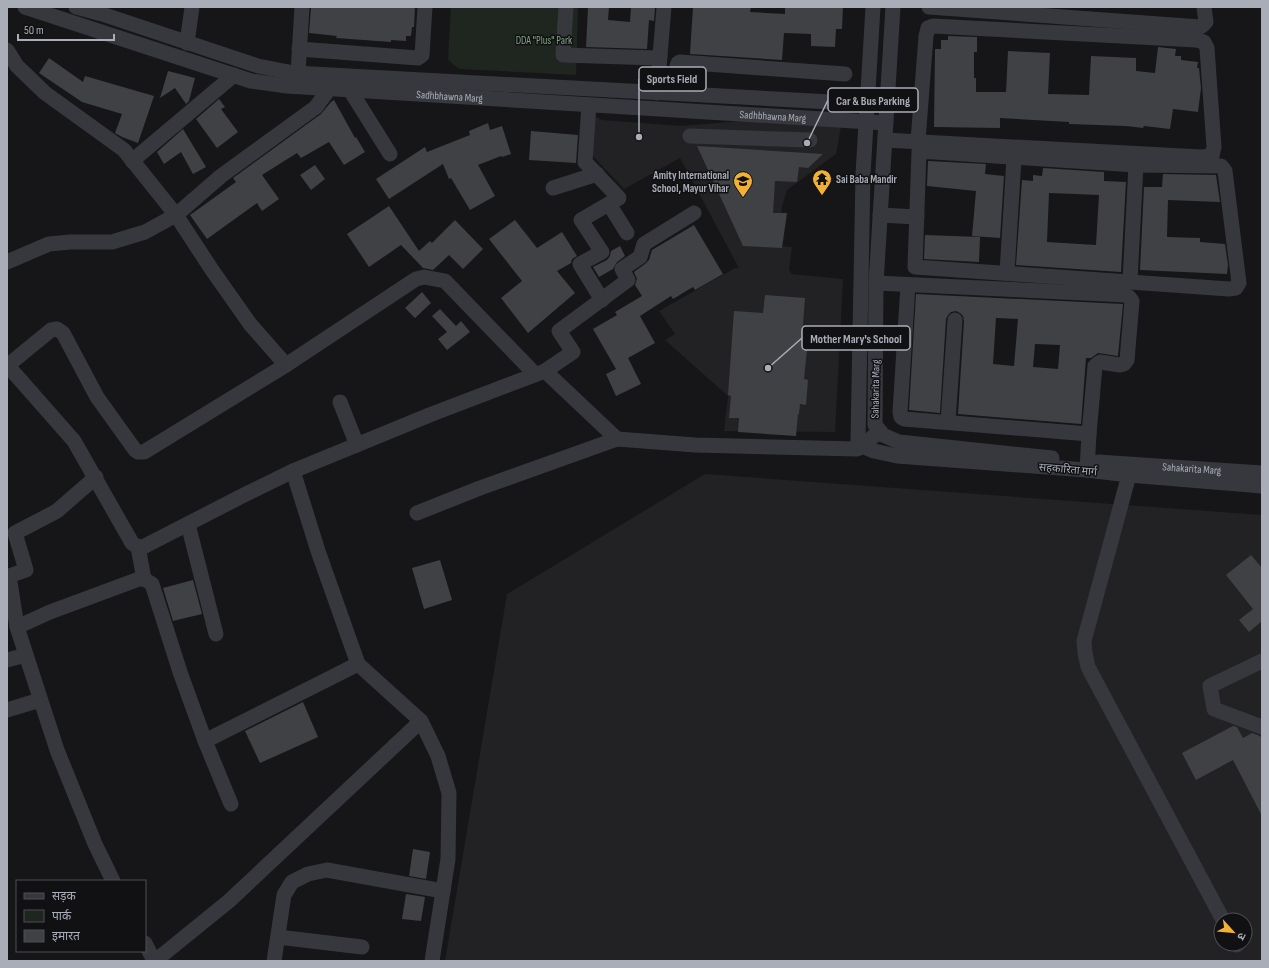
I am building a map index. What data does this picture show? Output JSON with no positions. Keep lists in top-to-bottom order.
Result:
{
  "streets": {
    "street": ["Sadhbhawna Marg", "Sahakarita Marg", "सहकारिता मार्ग"]
  },
  "crossings": [
    ["Sadhbhawna Marg", "Sahakarita Marg"],
    ["Sahakarita Marg", "सहकारिता मार्ग"]
  ],
  "parks": ["DDA \"Plus\" Park"],
  "places": {
    "other": ["Sports Field", "Car & Bus Parking", "Mother Mary's School"],
    "temple": ["Sai Baba Mandir"],
    "school or university": ["Amity International School, Mayur Vihar"]
  },
  "legend": ["सड़क", "पार्क", "इमारत"],
  "scale_bar": "50 m",
  "north": "bottom right"
}
